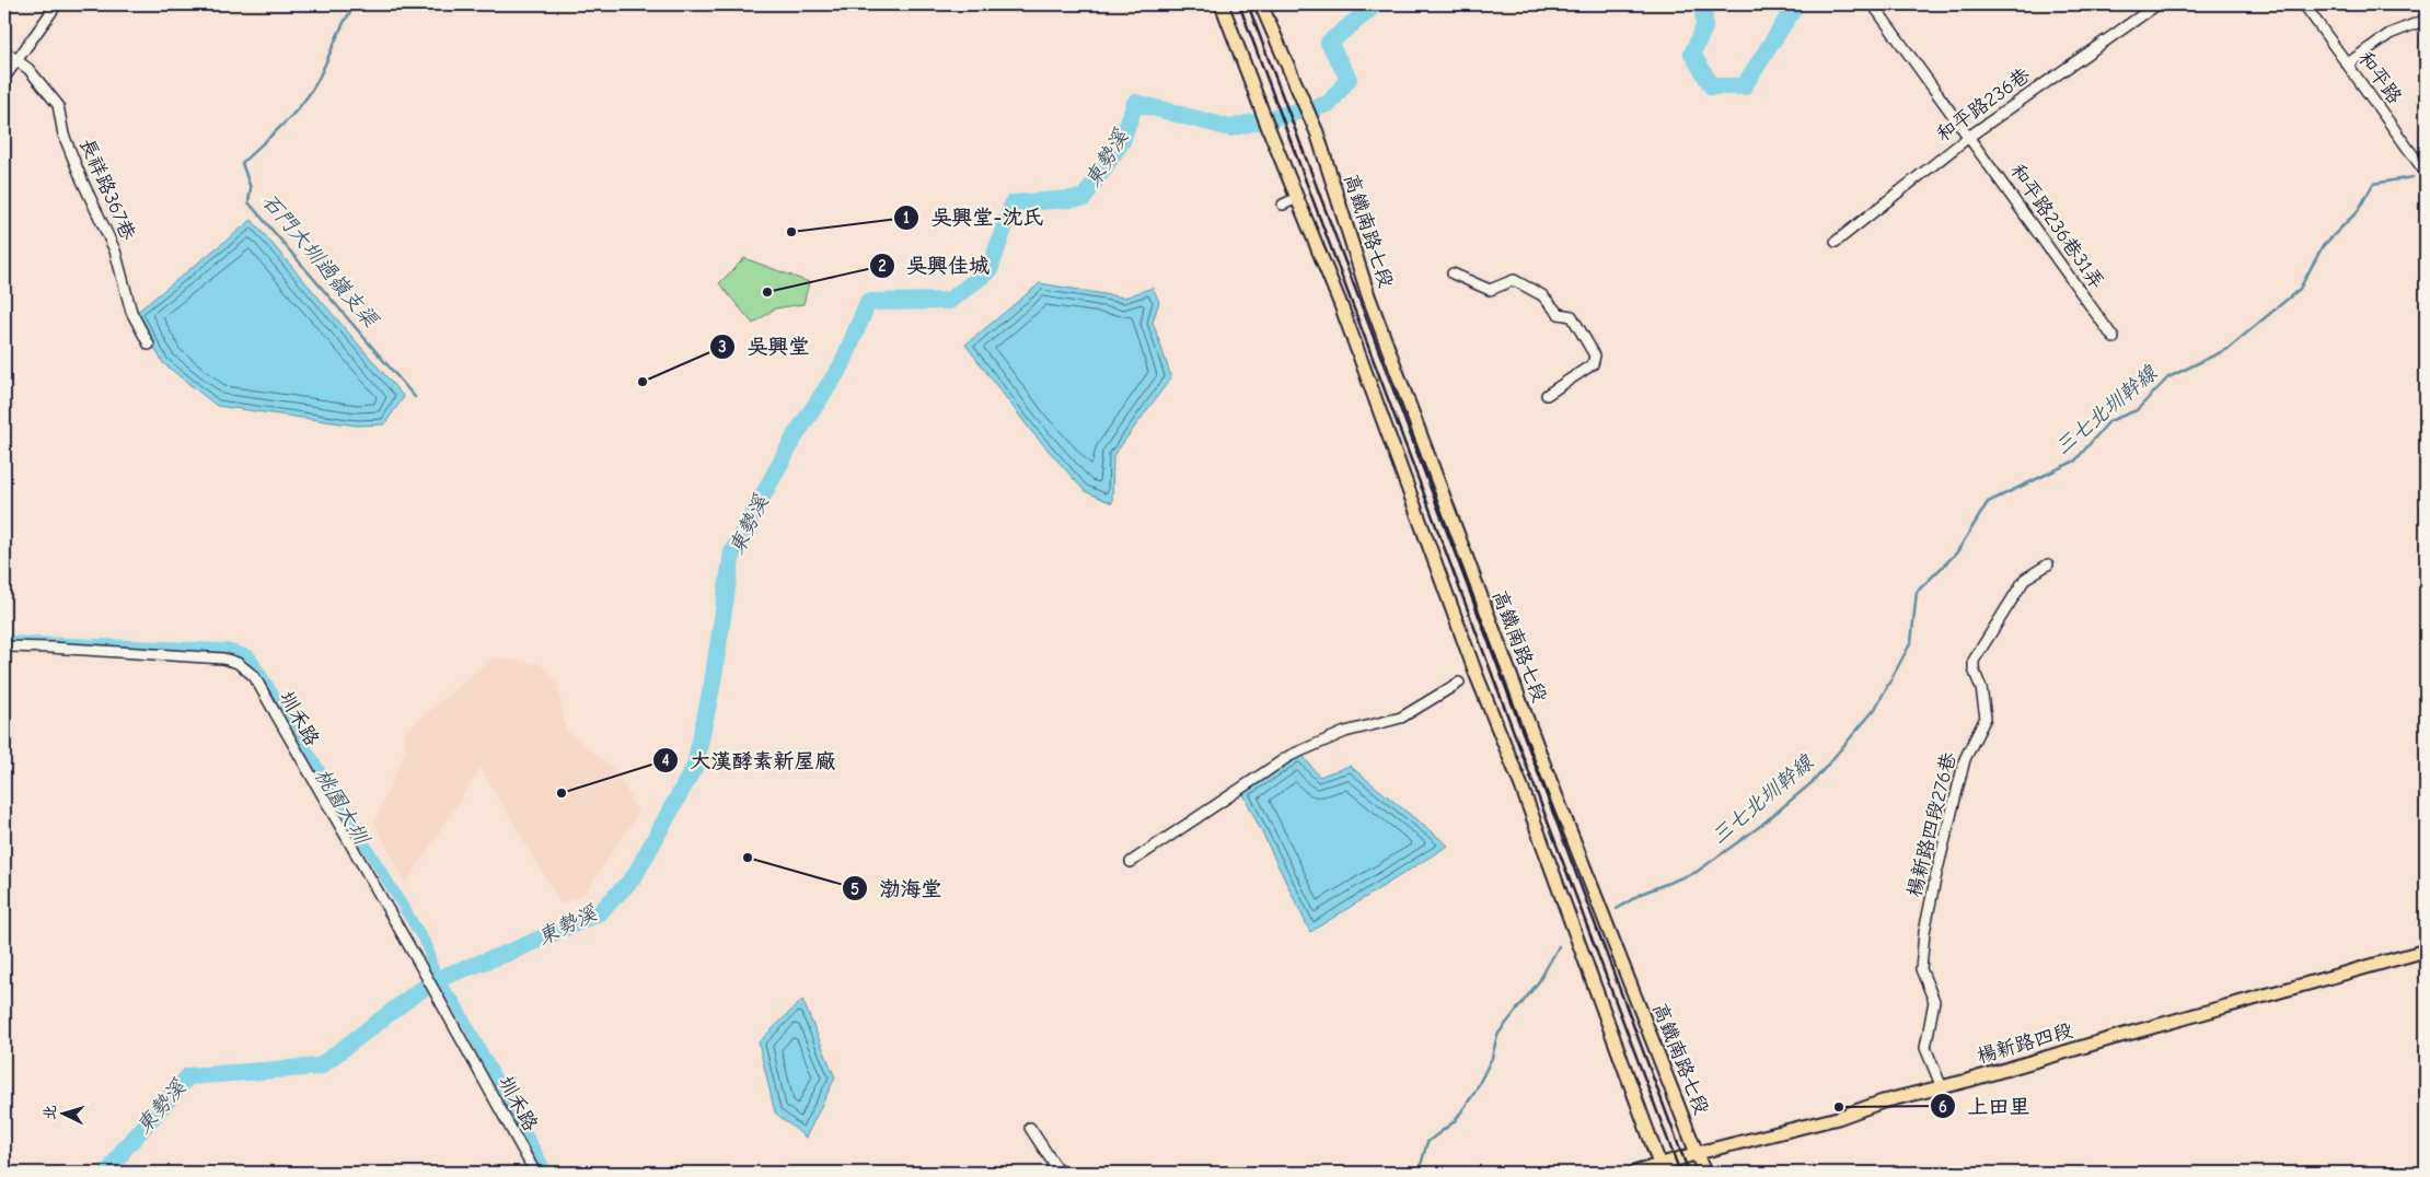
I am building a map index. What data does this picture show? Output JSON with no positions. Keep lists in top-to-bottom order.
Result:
{
  "streets": {
    "main road": ["高鐵南路七段", "楊新路四段"],
    "street": [
      "和平路",
      "和平路236巷",
      "長祥路367巷",
      "和平路236巷31弄",
      "圳禾路",
      "楊新路四段276巷"
    ]
  },
  "crossings": [
    ["和平路236巷", "和平路236巷31弄"],
    ["高鐵南路七段", "楊新路四段"],
    ["楊新路四段276巷", "楊新路四段"]
  ],
  "water": [
    "東勢溪",
    "石門大圳過嶺支渠",
    "三七北圳幹線",
    "桃園大圳"
  ],
  "places": [
    "吳興堂-沈氏",
    "吳興佳城",
    "吳興堂",
    "大漢酵素新屋廠",
    "渤海堂",
    "上田里"
  ],
  "north": "left"
}
